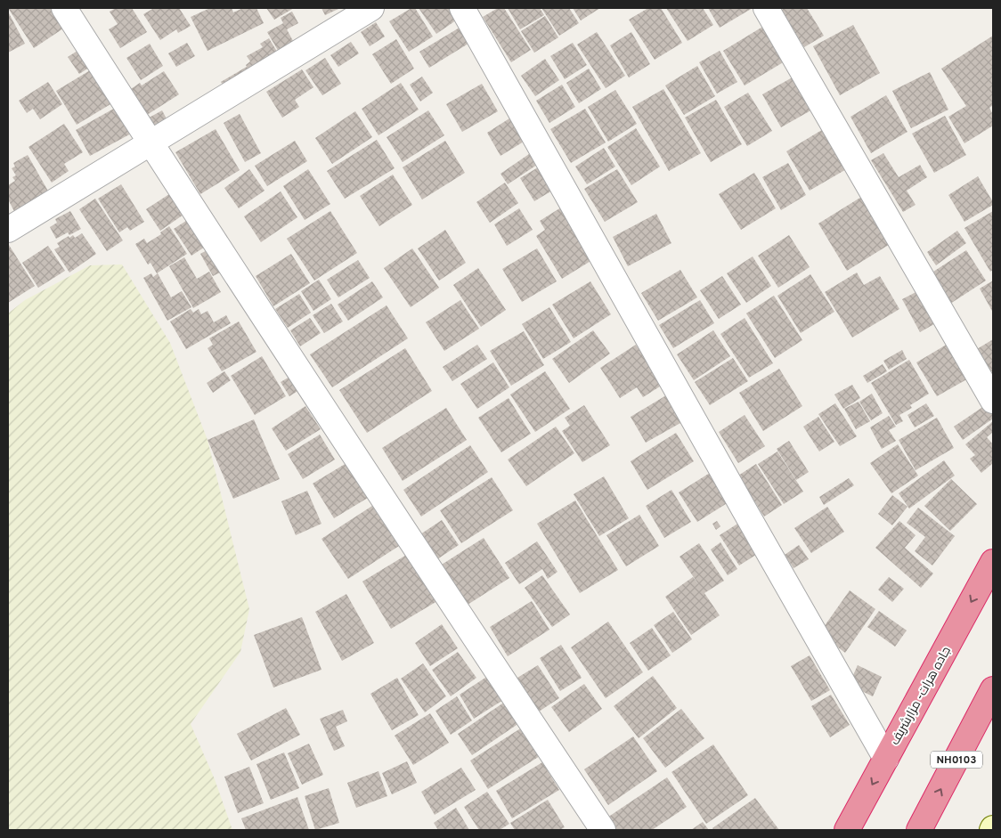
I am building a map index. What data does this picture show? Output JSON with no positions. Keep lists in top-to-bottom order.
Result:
{
  "streets": {
    "highway": ["جاده هرات- مزارشریف", "NH0103"]
  }
}
